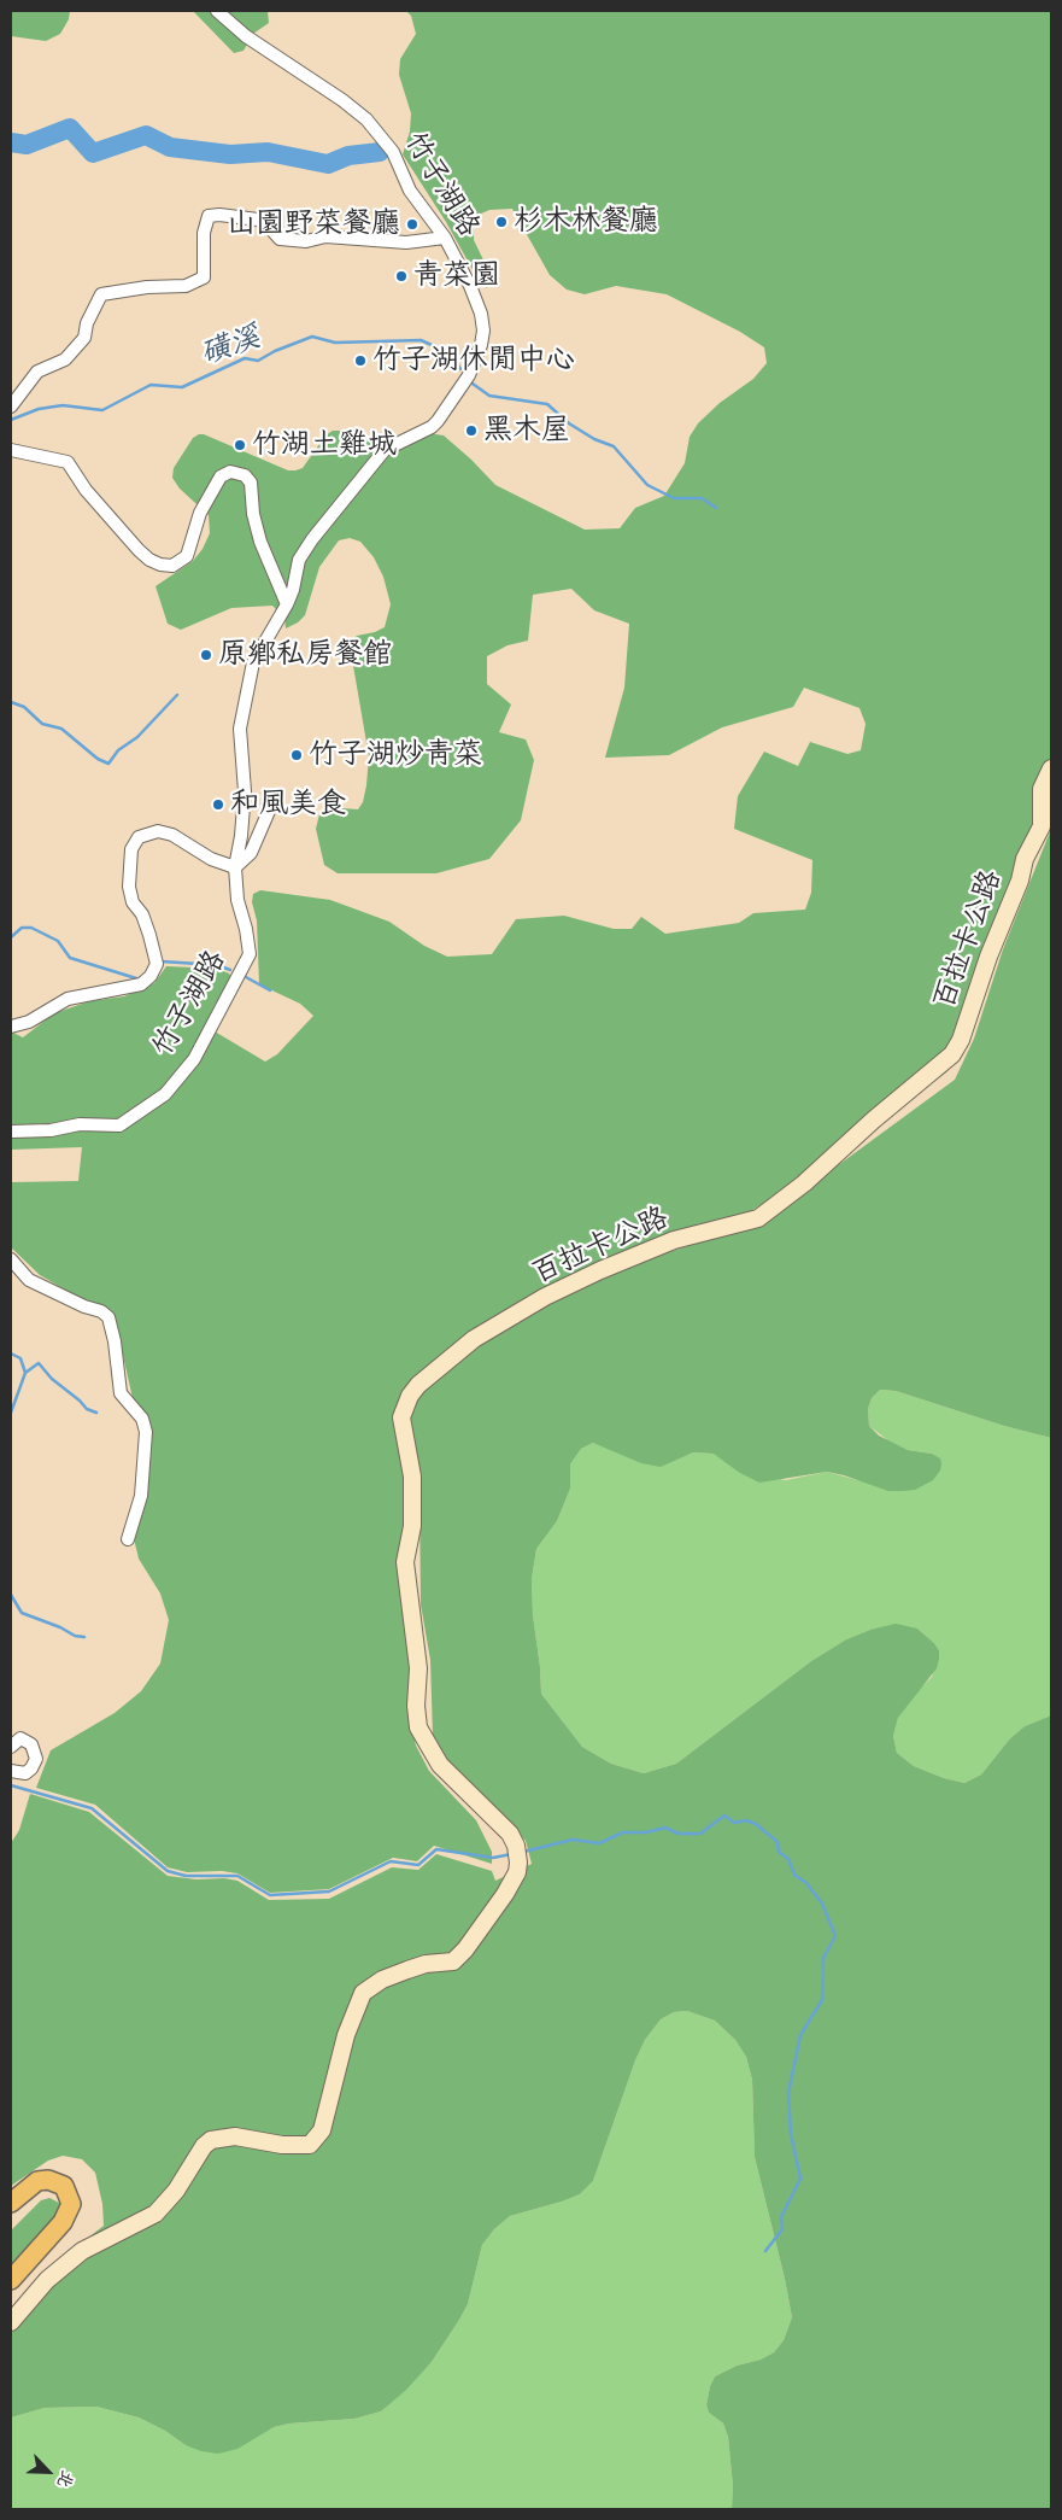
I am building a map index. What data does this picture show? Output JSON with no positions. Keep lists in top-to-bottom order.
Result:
{
  "streets": {
    "main road": ["百拉卡公路"],
    "street": ["竹子湖路"]
  },
  "water": ["磺溪"],
  "places": [
    "杉木林餐廳",
    "山園野菜餐廳",
    "青菜園",
    "竹子湖休閒中心",
    "黑木屋",
    "竹湖土雞城",
    "原鄉私房餐館",
    "竹子湖炒青菜",
    "和風美食"
  ],
  "north": "bottom right"
}
